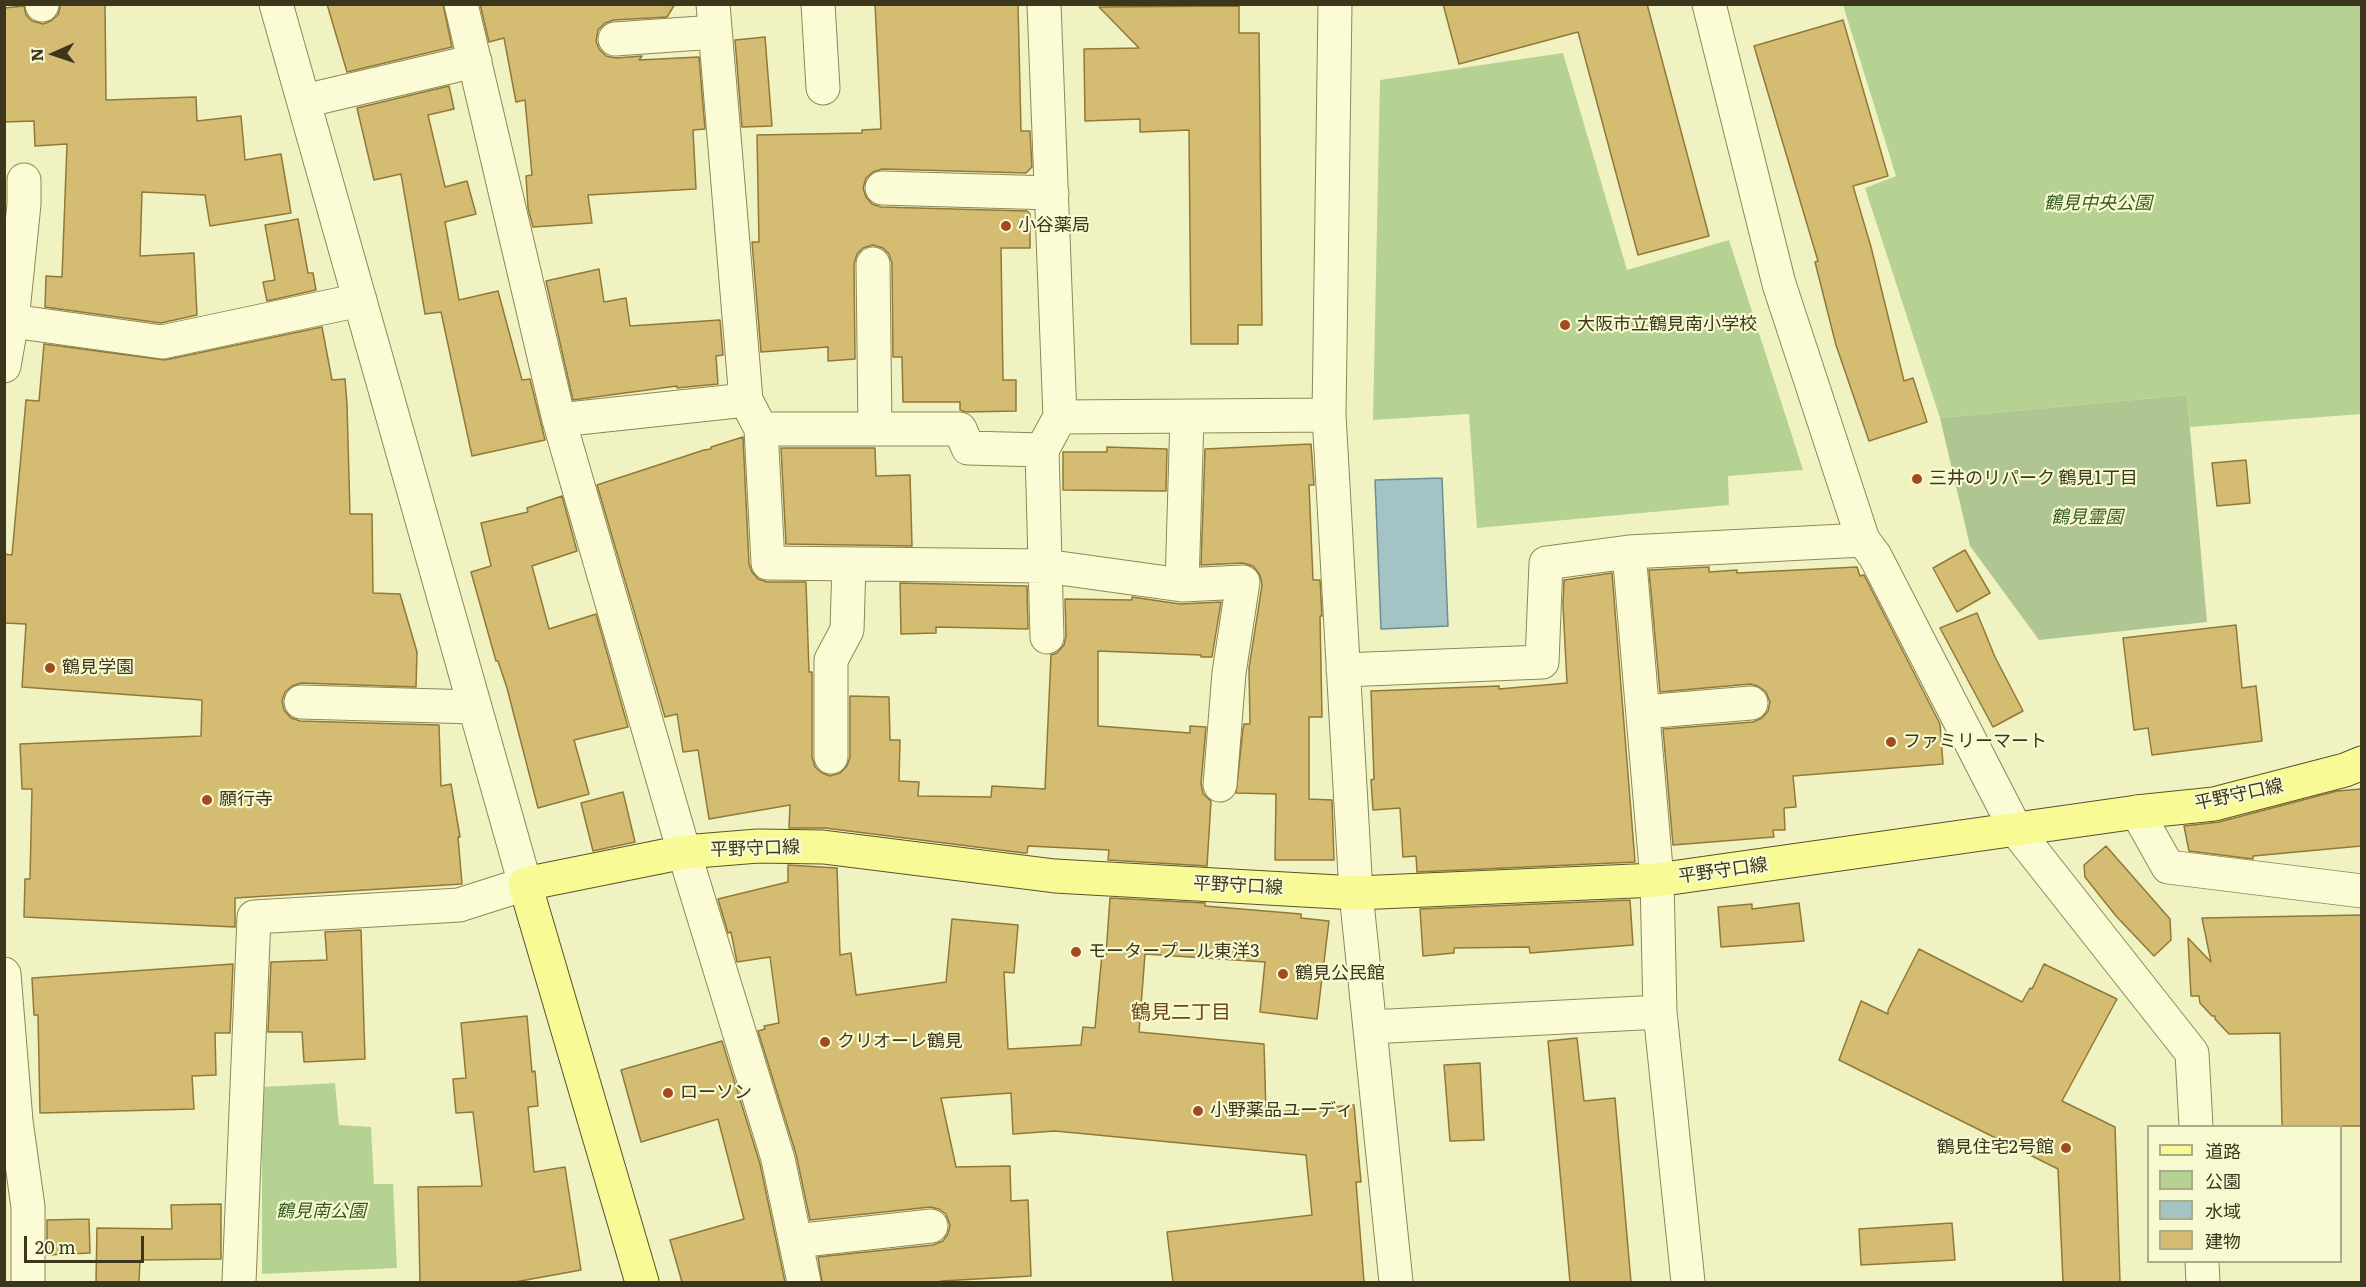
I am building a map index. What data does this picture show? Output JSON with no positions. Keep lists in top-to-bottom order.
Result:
{
  "streets": {
    "main road": ["平野守口線"]
  },
  "districts": ["鶴見二丁目"],
  "parks": ["鶴見中央公園", "鶴見霊園", "鶴見南公園"],
  "places": [
    "小谷薬局",
    "大阪市立鶴見南小学校",
    "三井のリパーク 鶴見1丁目",
    "鶴見学園",
    "ファミリーマート",
    "願行寺",
    "モータープール東洋3",
    "鶴見公民館",
    "クリオーレ鶴見",
    "ローソン",
    "小野薬品ユーディ",
    "鶴見住宅2号館"
  ],
  "legend": [
    "道路",
    "公園",
    "水域",
    "建物"
  ],
  "scale_bar": "20 m",
  "north": "left"
}
